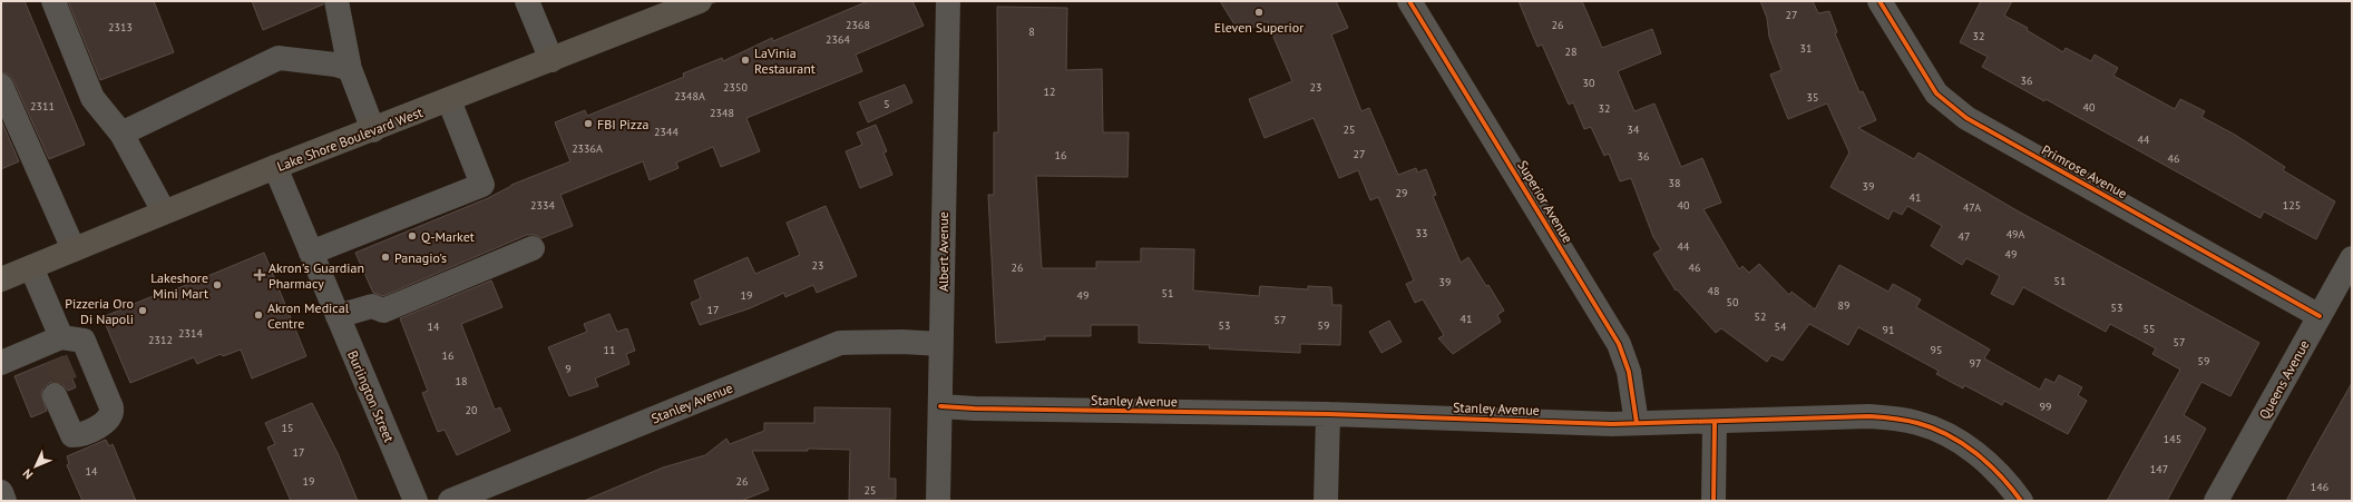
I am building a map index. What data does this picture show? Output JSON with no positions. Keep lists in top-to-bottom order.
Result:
{
  "streets": {
    "main road": ["Lake Shore Boulevard West"],
    "street": [
      "Primrose Avenue",
      "Superior Avenue",
      "Albert Avenue",
      "Queens Avenue",
      "Burlington Street",
      "Stanley Avenue"
    ]
  },
  "crossings": [
    ["Lake Shore Boulevard West", "Burlington Street"],
    ["Primrose Avenue", "Queens Avenue"],
    ["Superior Avenue", "Stanley Avenue"],
    ["Albert Avenue", "Stanley Avenue"]
  ],
  "places": {
    "other": [
      "Eleven Superior",
      "LaVinia Restaurant",
      "FBI Pizza",
      "Q-Market",
      "Panagio's",
      "Lakeshore Mini Mart",
      "Pizzeria Oro Di Napoli",
      "Akron Medical Centre"
    ],
    "health": ["Akron's Guardian Pharmacy"]
  },
  "house_numbers": [
    "27",
    "2368",
    "26",
    "2313",
    "8",
    "32",
    "2364",
    "31",
    "28",
    "36",
    "30",
    "2350",
    "23",
    "12",
    "2348A",
    "35",
    "5",
    "2311",
    "40",
    "32",
    "2348",
    "25",
    "34",
    "2344",
    "44",
    "2336A",
    "27",
    "16",
    "36",
    "46",
    "38",
    "39",
    "29",
    "41",
    "2334",
    "40",
    "125",
    "47A",
    "33",
    "49A",
    "47",
    "44",
    "49",
    "23",
    "26",
    "46",
    "51",
    "39",
    "48",
    "51",
    "19",
    "49",
    "50",
    "89",
    "53",
    "17",
    "52",
    "41",
    "57",
    "53",
    "59",
    "14",
    "54",
    "55",
    "91",
    "2314",
    "2312",
    "57",
    "11",
    "95",
    "16",
    "59",
    "97",
    "9",
    "18",
    "99",
    "20",
    "15",
    "145",
    "17",
    "147",
    "14",
    "19",
    "26",
    "146",
    "25"
  ],
  "north": "bottom left"
}
